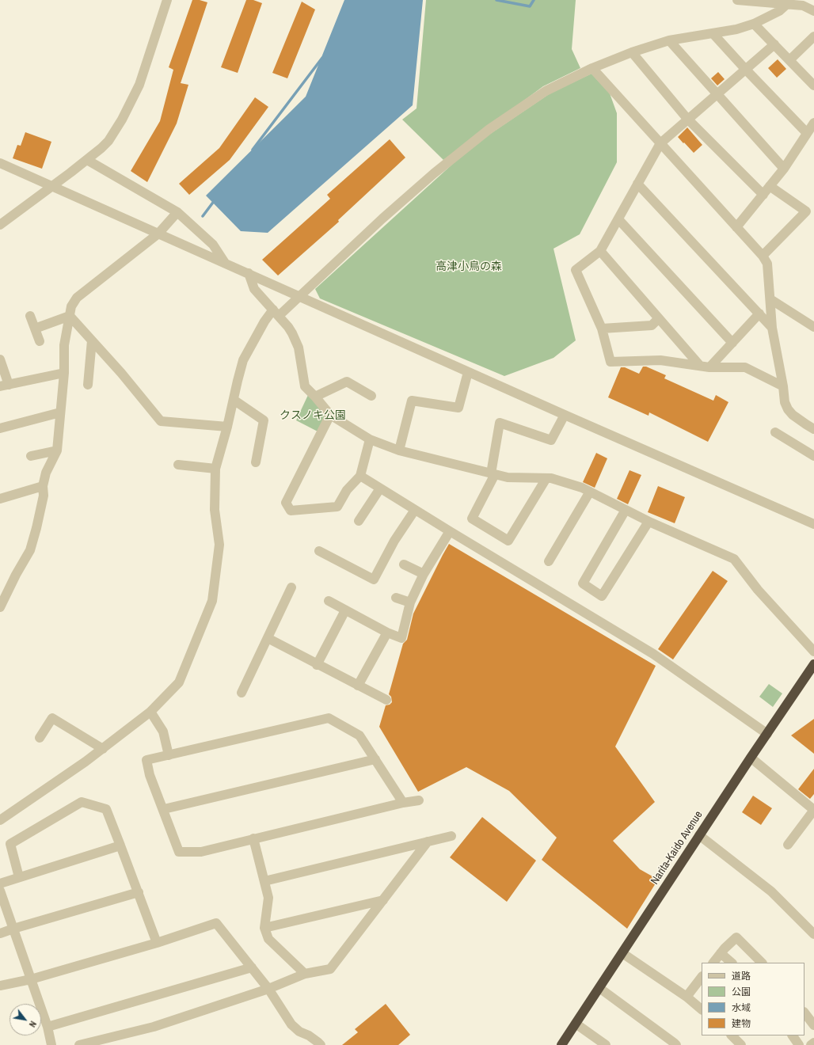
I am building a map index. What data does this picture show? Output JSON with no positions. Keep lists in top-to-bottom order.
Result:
{
  "streets": {
    "highway": ["Narita-Kaido Avenue"]
  },
  "parks": ["高津小鳥の森", "クスノキ公園"],
  "legend": [
    "道路",
    "公園",
    "水域",
    "建物"
  ],
  "north": "bottom right"
}
